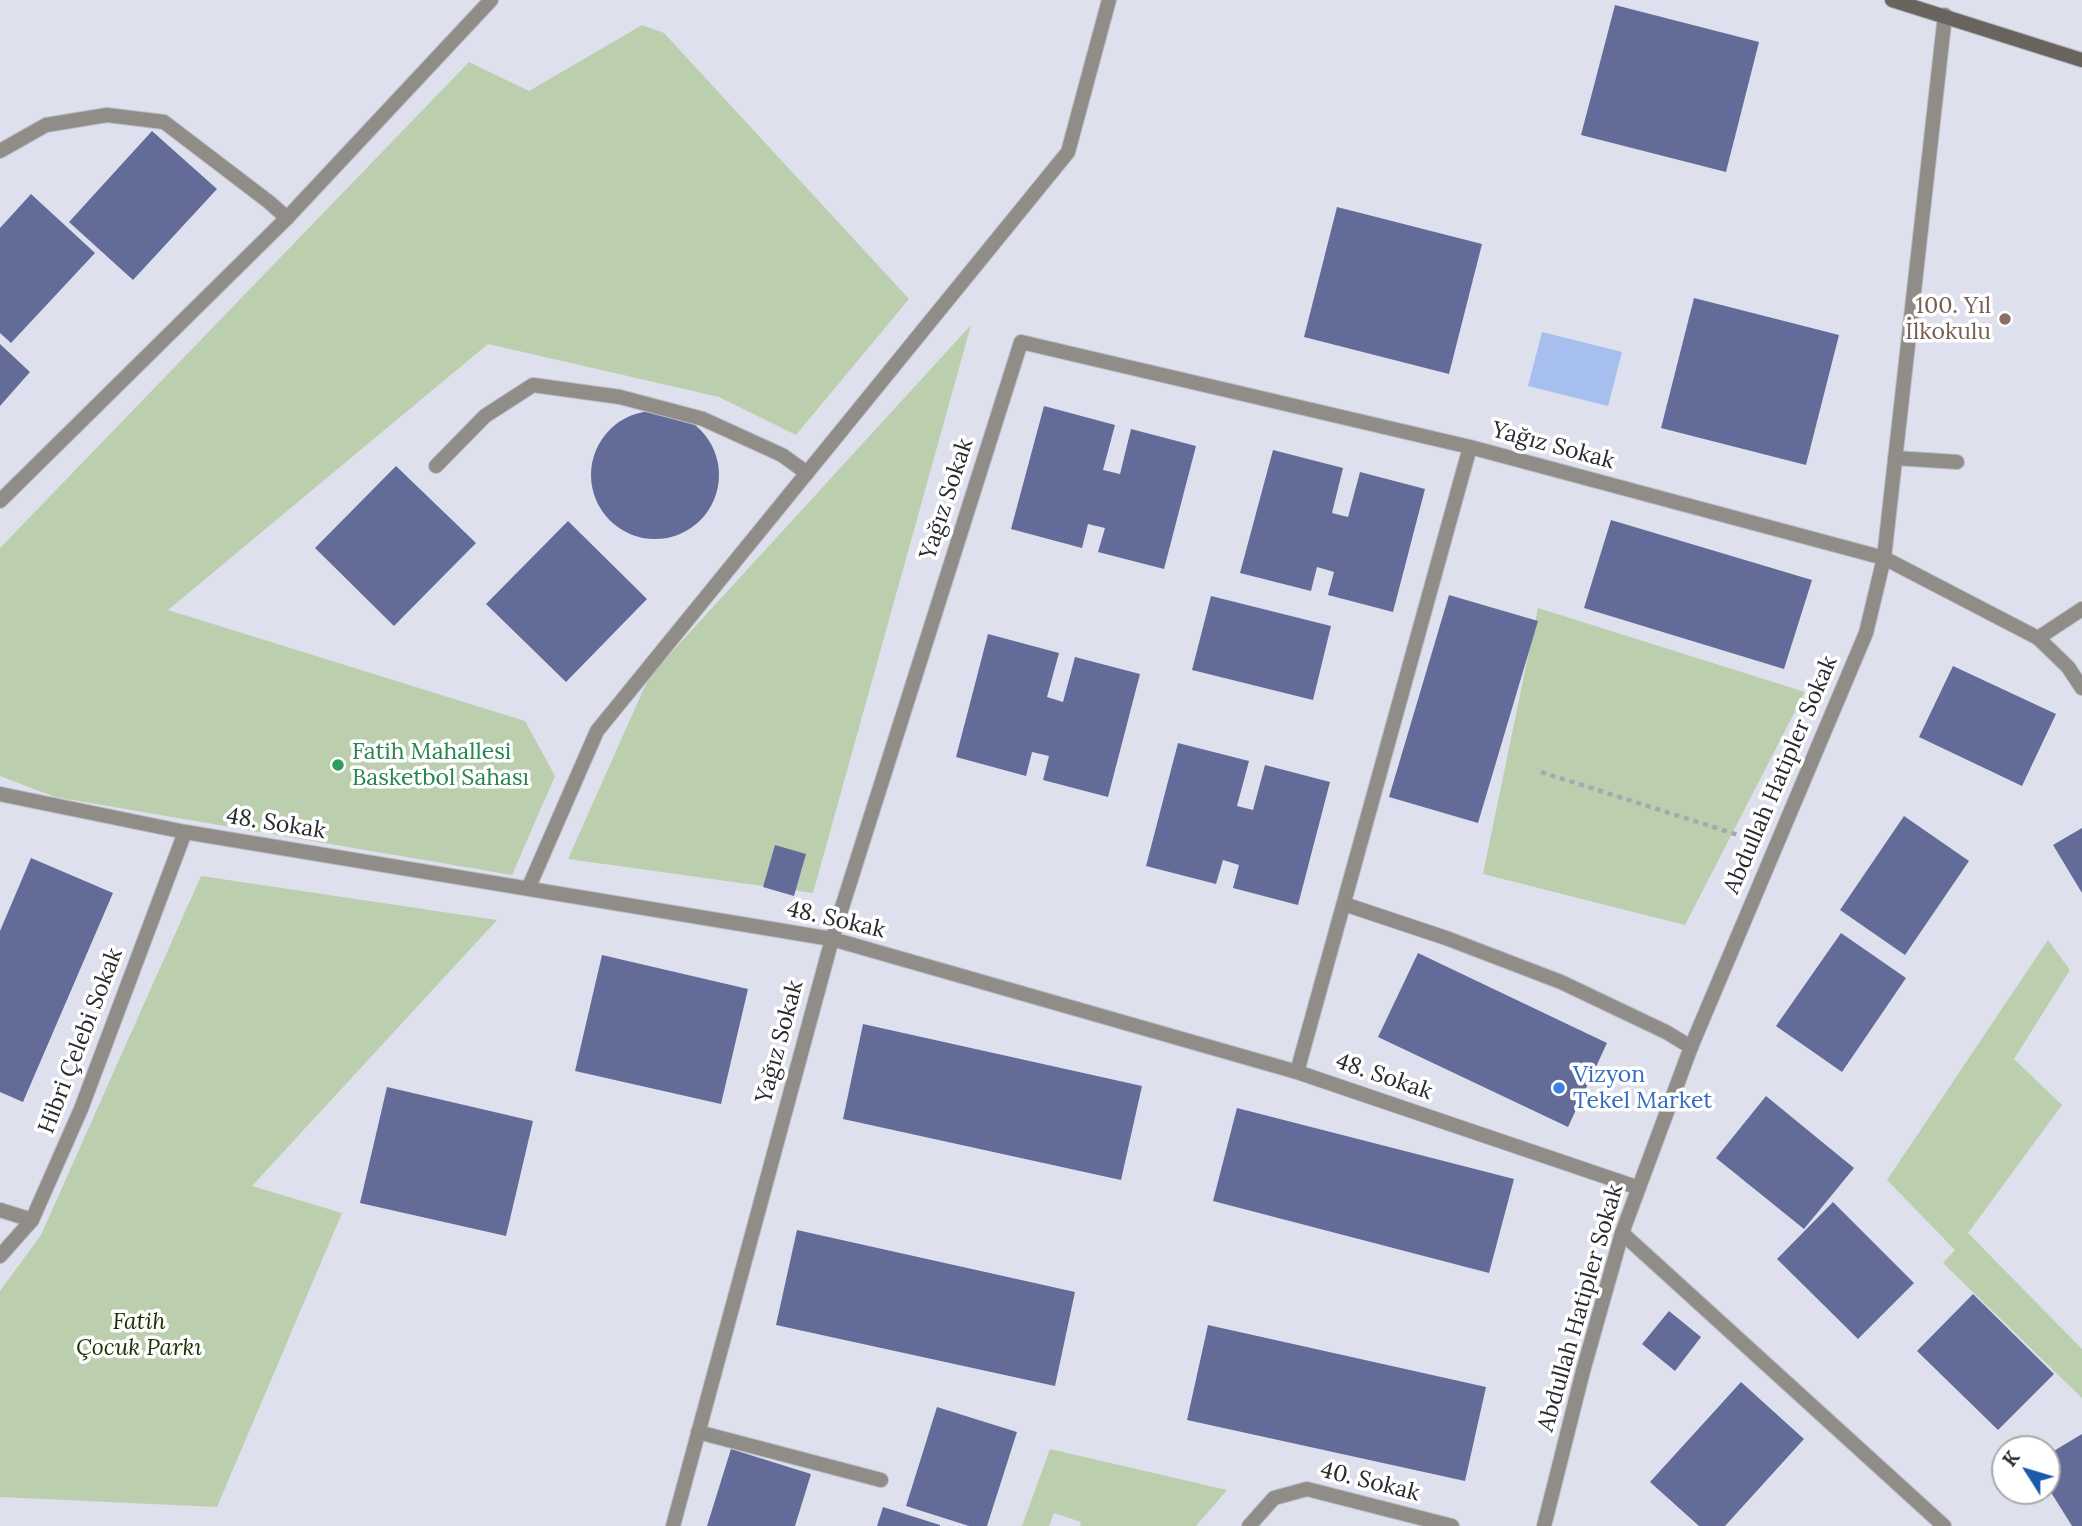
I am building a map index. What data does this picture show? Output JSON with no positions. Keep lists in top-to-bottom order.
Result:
{
  "streets": {
    "street": [
      "Yağız Sokak",
      "Abdullah Hatipler Sokak",
      "48. Sokak",
      "Hibri Çelebi Sokak",
      "40. Sokak"
    ]
  },
  "crossings": [
    ["Yağız Sokak", "Abdullah Hatipler Sokak"],
    ["Yağız Sokak", "48. Sokak"],
    ["Abdullah Hatipler Sokak", "48. Sokak"],
    ["48. Sokak", "Hibri Çelebi Sokak"]
  ],
  "parks": ["Fatih Çocuk Parkı"],
  "places": ["100. Yıl İlkokulu", "Fatih Mahallesi Basketbol Sahası", "Vizyon Tekel Market"],
  "north": "top left"
}
